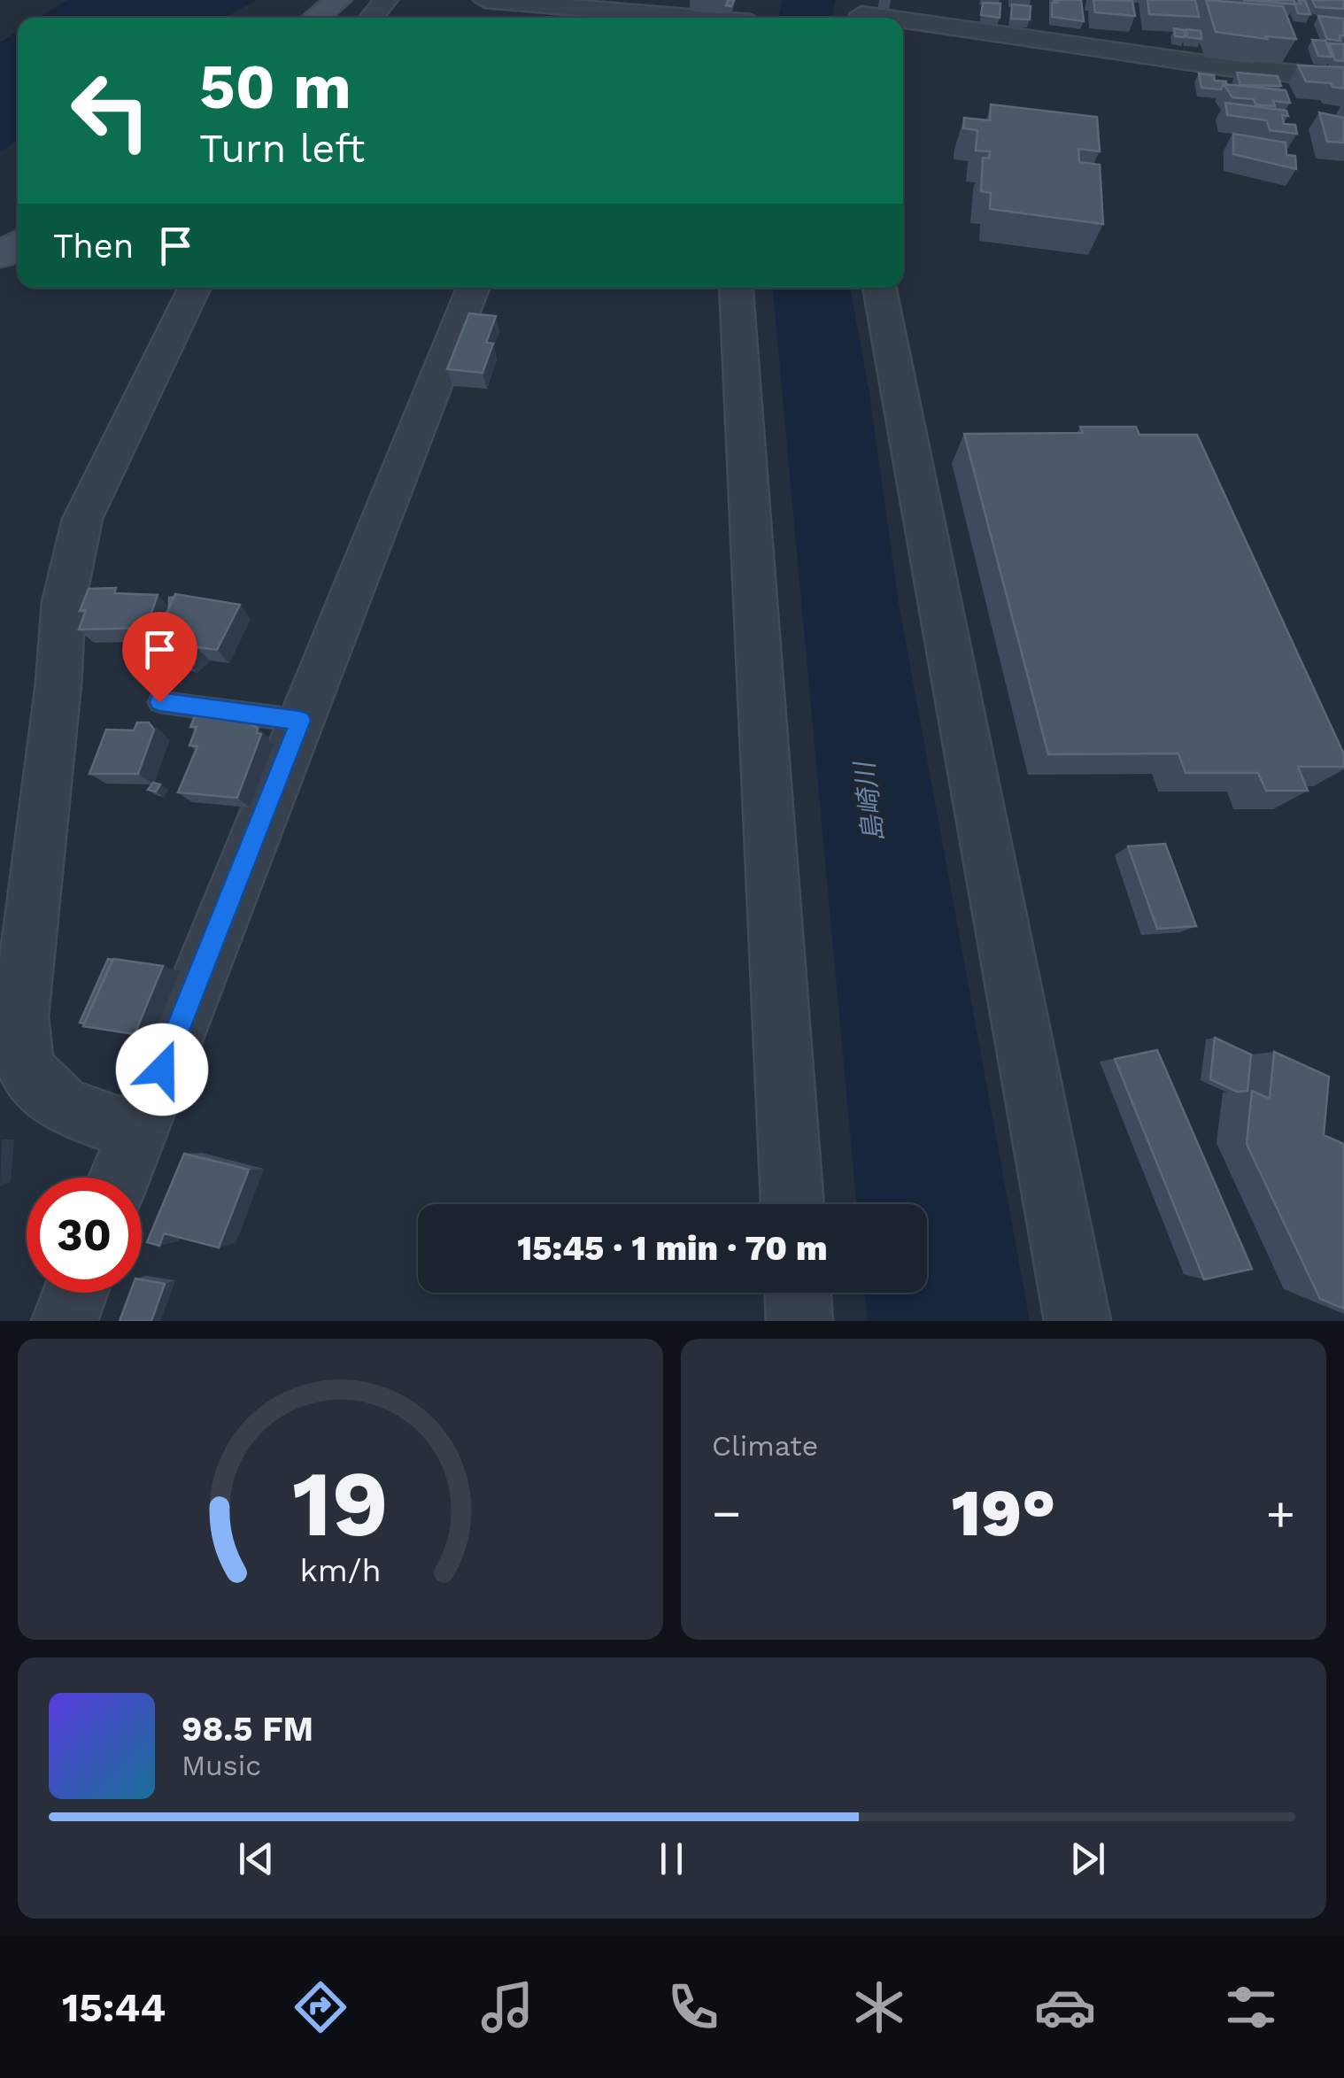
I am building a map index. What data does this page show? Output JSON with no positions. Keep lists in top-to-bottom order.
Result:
{
  "water": ["島崎川"],
  "page": {
    "turn": ["50 m", "Turn left"],
    "then": "Then",
    "limit": "30",
    "trip": "15:45 · 1 min · 70 m",
    "tile": "Climate",
    "heat": ["−", "19°", "+"],
    "song": ["98.5 FM", "Music"],
    "tabs": "15:44",
    "gauge": ["19", "km/h"]
  }
}
